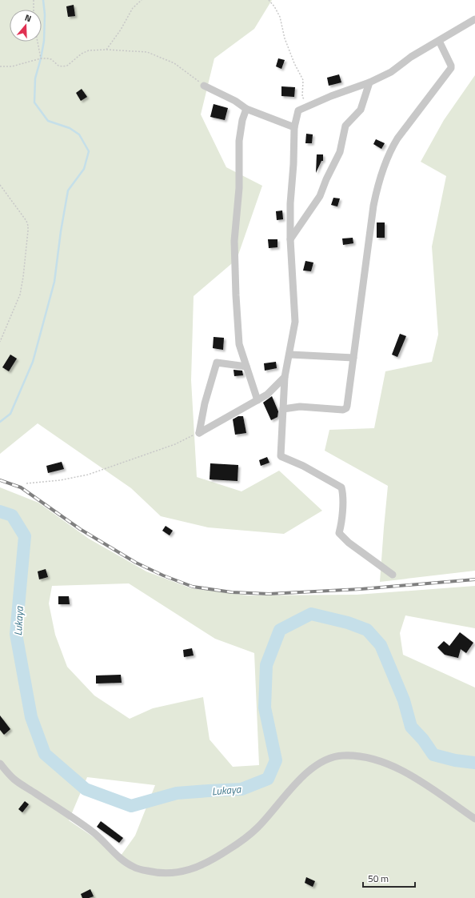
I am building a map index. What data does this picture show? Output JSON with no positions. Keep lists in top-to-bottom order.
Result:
{
  "water": ["Lukaya"],
  "scale_bar": "50 m",
  "north": "top"
}
